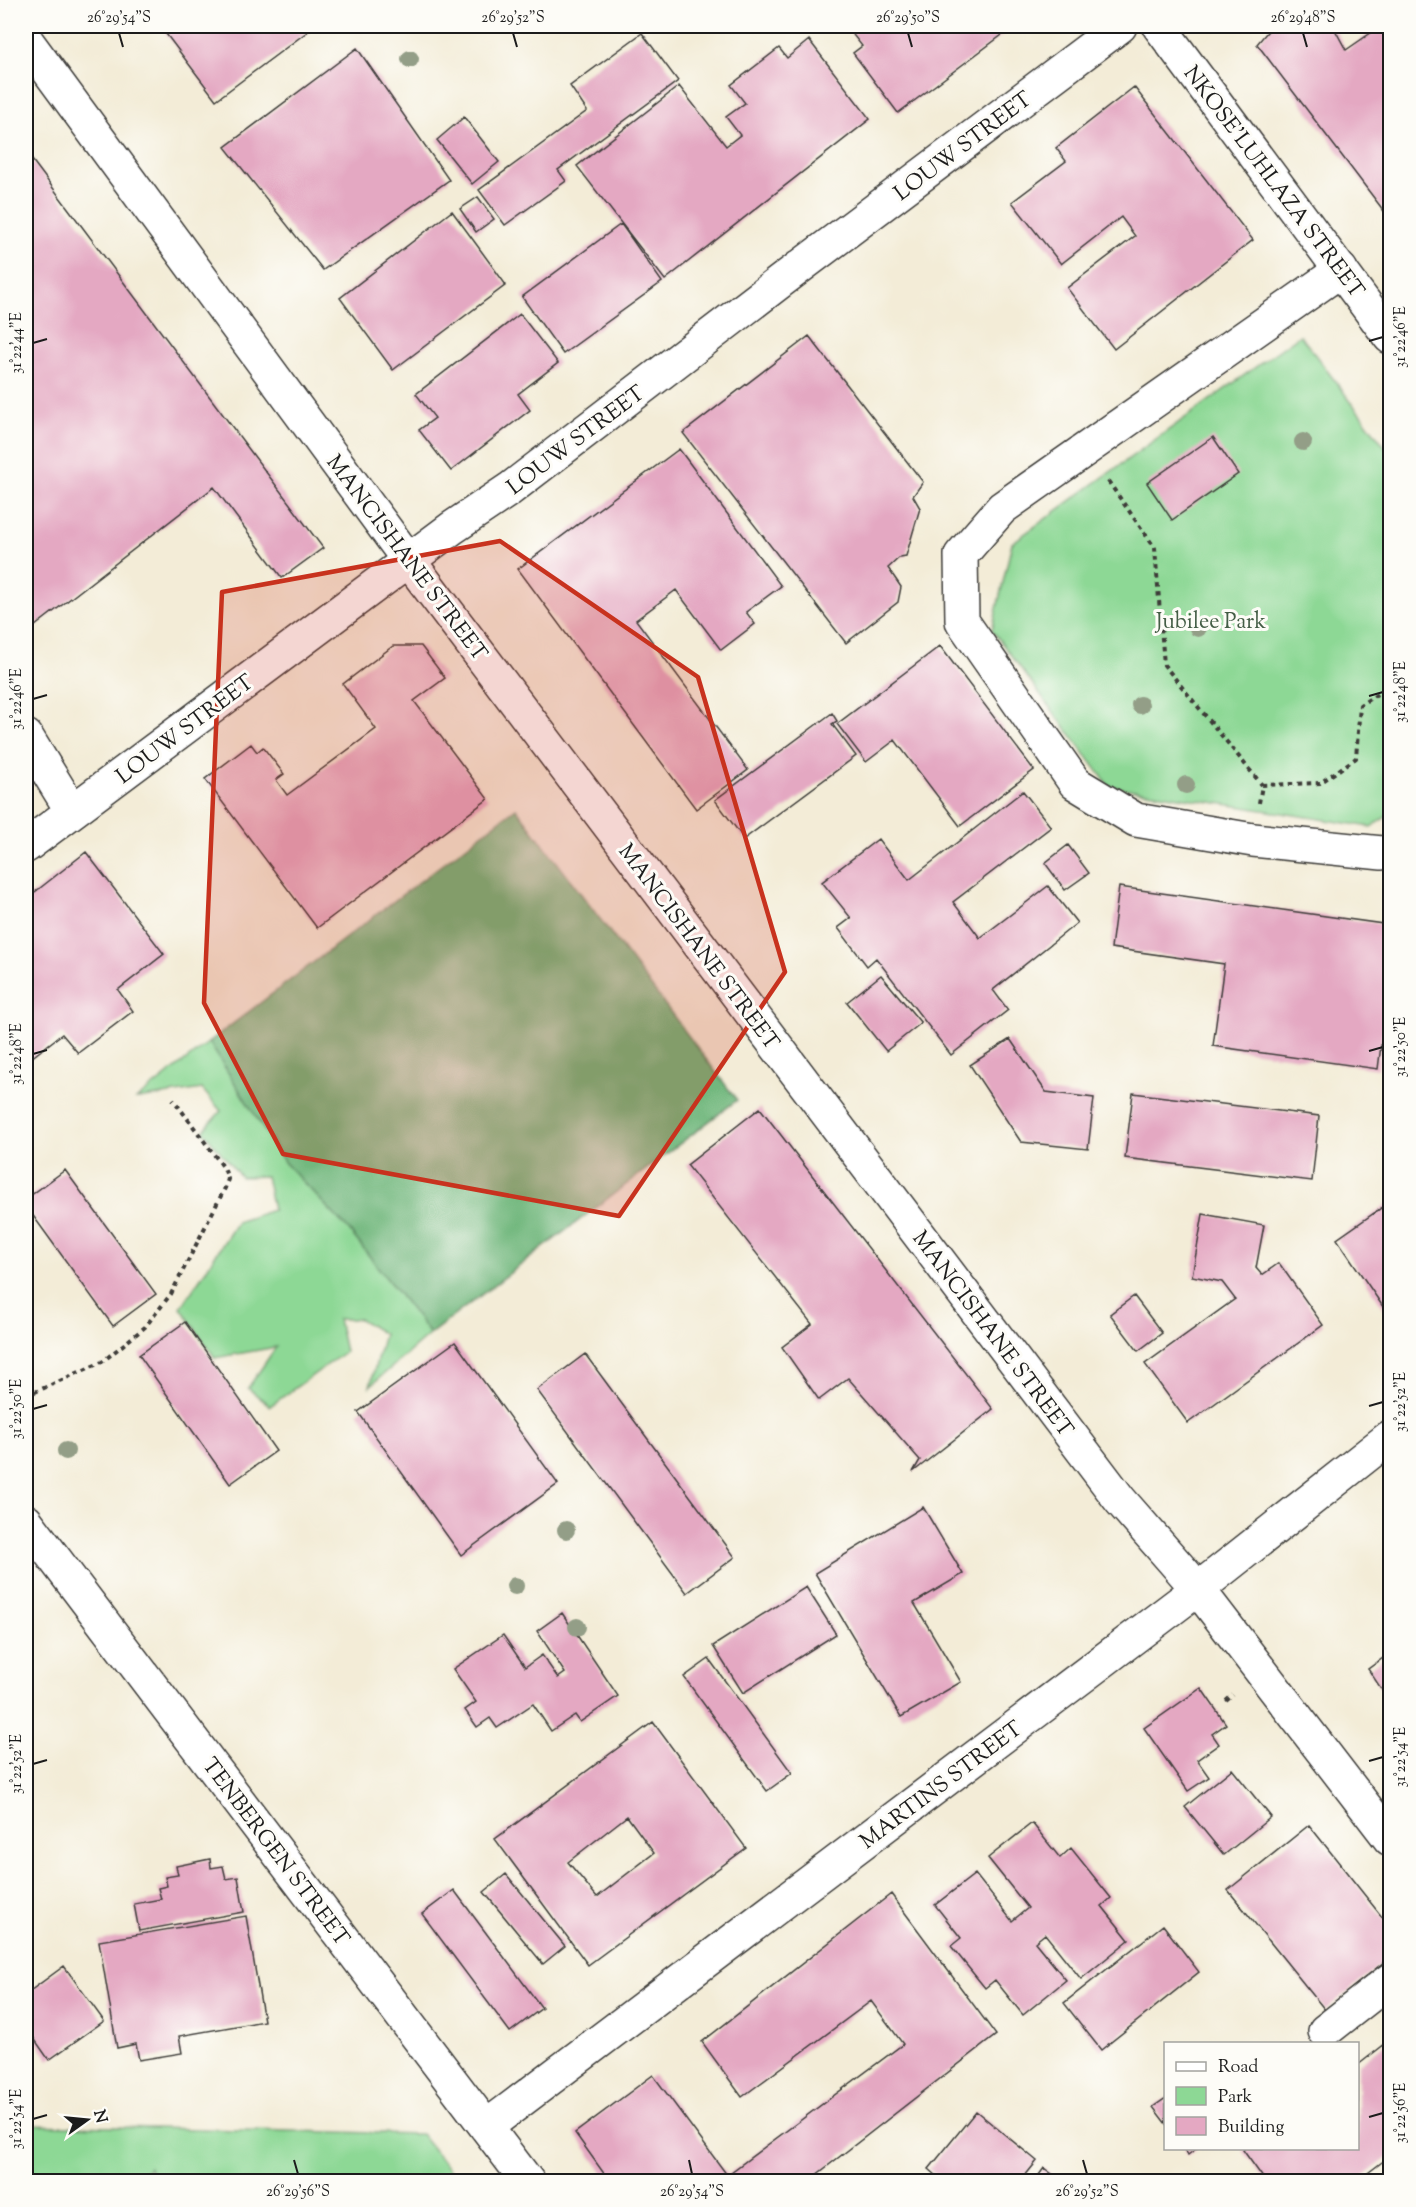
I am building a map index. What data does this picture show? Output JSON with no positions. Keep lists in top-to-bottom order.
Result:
{
  "streets": {
    "street": [
      "LOUW STREET",
      "NKOSE'LUHLAZA STREET",
      "MANCISHANE STREET",
      "MARTINS STREET",
      "TENBERGEN STREET"
    ]
  },
  "crossings": [
    ["LOUW STREET", "MANCISHANE STREET"],
    ["MANCISHANE STREET", "MARTINS STREET"],
    ["MARTINS STREET", "TENBERGEN STREET"]
  ],
  "parks": ["Jubilee Park"],
  "legend": ["Road", "Park", "Building"],
  "north": "right",
  "coordinates": [
    "26°29'54\"S",
    "26°29'52\"S",
    "26°29'50\"S",
    "26°29'48\"S",
    "31°22'46\"E",
    "31°22'44\"E",
    "31°22'48\"E",
    "31°22'50\"E",
    "31°22'52\"E",
    "31°22'54\"E",
    "31°22'56\"E",
    "26°29'56\"S"
  ]
}
